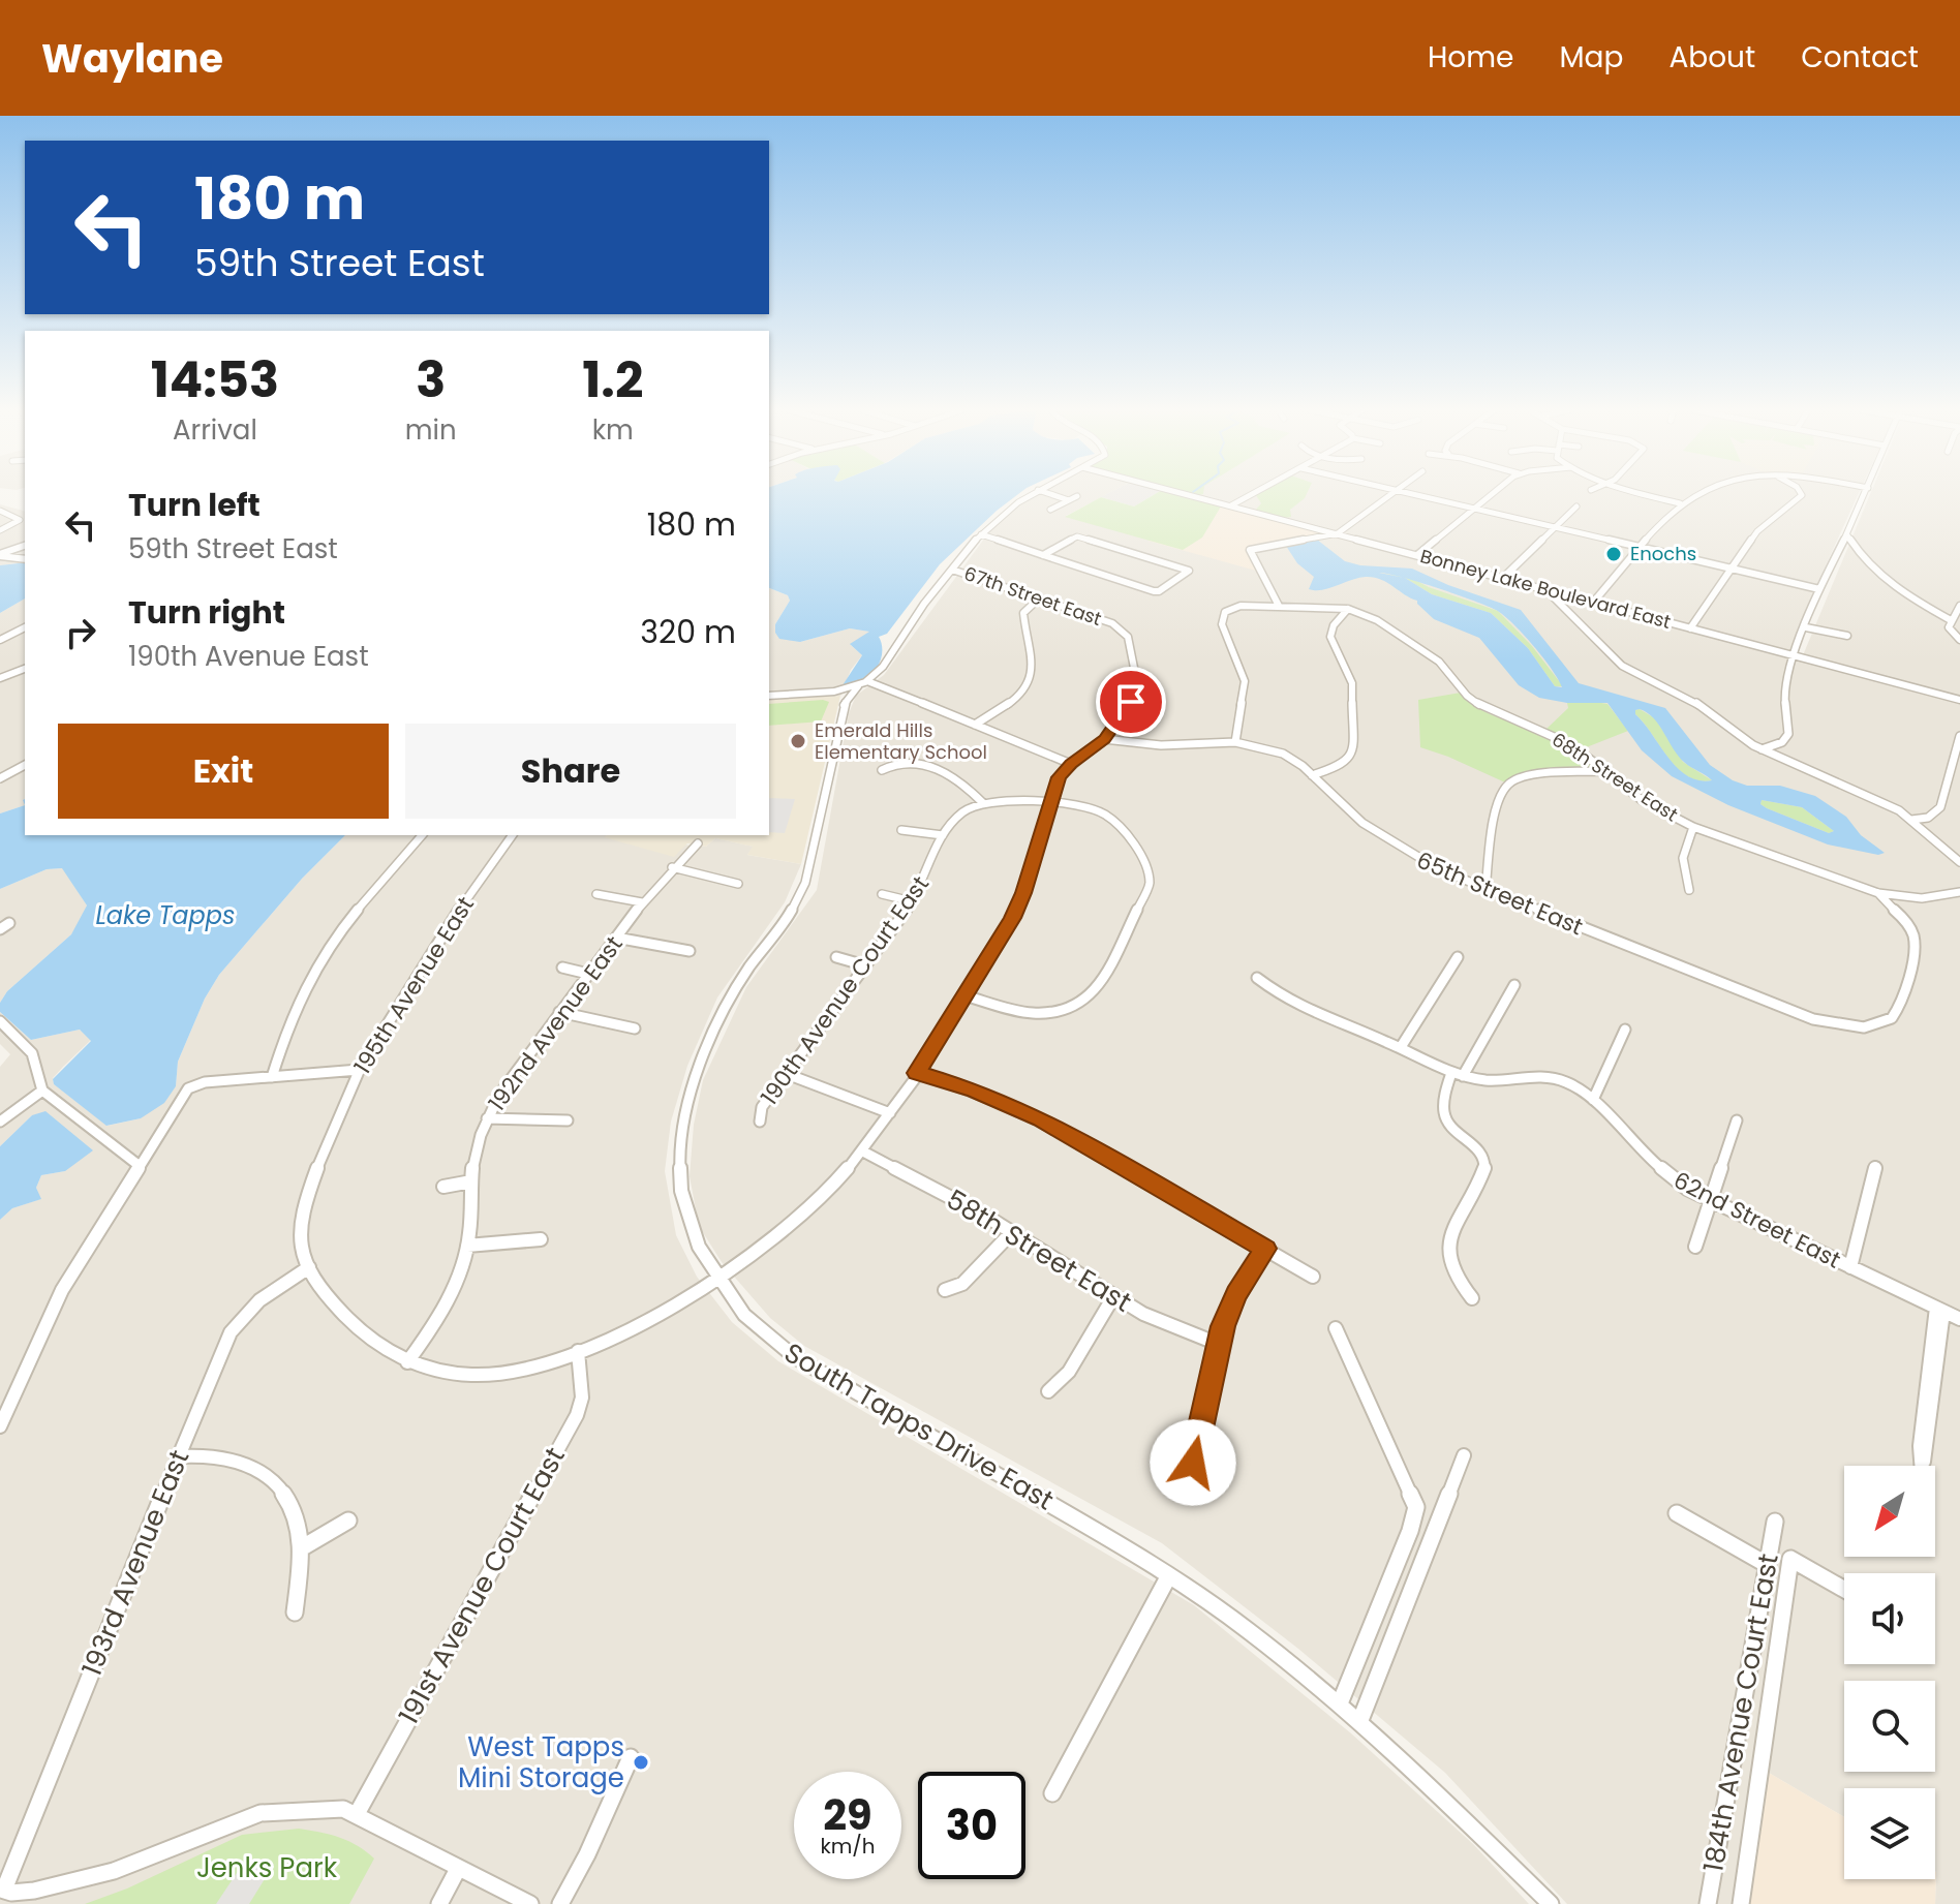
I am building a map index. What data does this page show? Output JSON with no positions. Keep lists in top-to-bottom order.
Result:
{
  "streets": {
    "street": [
      "Bonney Lake Boulevard East",
      "67th Street East",
      "68th Street East",
      "65th Street East",
      "195th Avenue East",
      "190th Avenue Court East",
      "192nd Avenue East",
      "62nd Street East",
      "58th Street East",
      "South Tapps Drive East",
      "193rd Avenue East",
      "191st Avenue Court East",
      "184th Avenue Court East"
    ]
  },
  "crossings": [
    ["67th Street East", "65th Street East"],
    ["67th Street East", "South Tapps Drive East"],
    ["68th Street East", "65th Street East"],
    ["195th Avenue East", "193rd Avenue East"]
  ],
  "water": ["Lake Tapps"],
  "parks": ["Jenks Park"],
  "places": ["Enochs", "Emerald Hills Elementary School", "West Tapps Mini Storage"],
  "north": "bottom left",
  "page": {
    "header": "Waylane",
    "nav": [
      "Home",
      "Map",
      "About",
      "Contact"
    ],
    "turn": ["180 m", "59th Street East"],
    "eta": [
      "14:53",
      "Arrival",
      "3",
      "min",
      "1.2",
      "km"
    ],
    "list": [
      {
        "name": "Turn left",
        "note": "59th Street East",
        "value": "180 m"
      },
      {
        "name": "Turn right",
        "note": "190th Avenue East",
        "value": "320 m"
      }
    ],
    "buttons": ["Exit", "Share"],
    "speed": "29 km/h",
    "limit": "30"
  }
}
